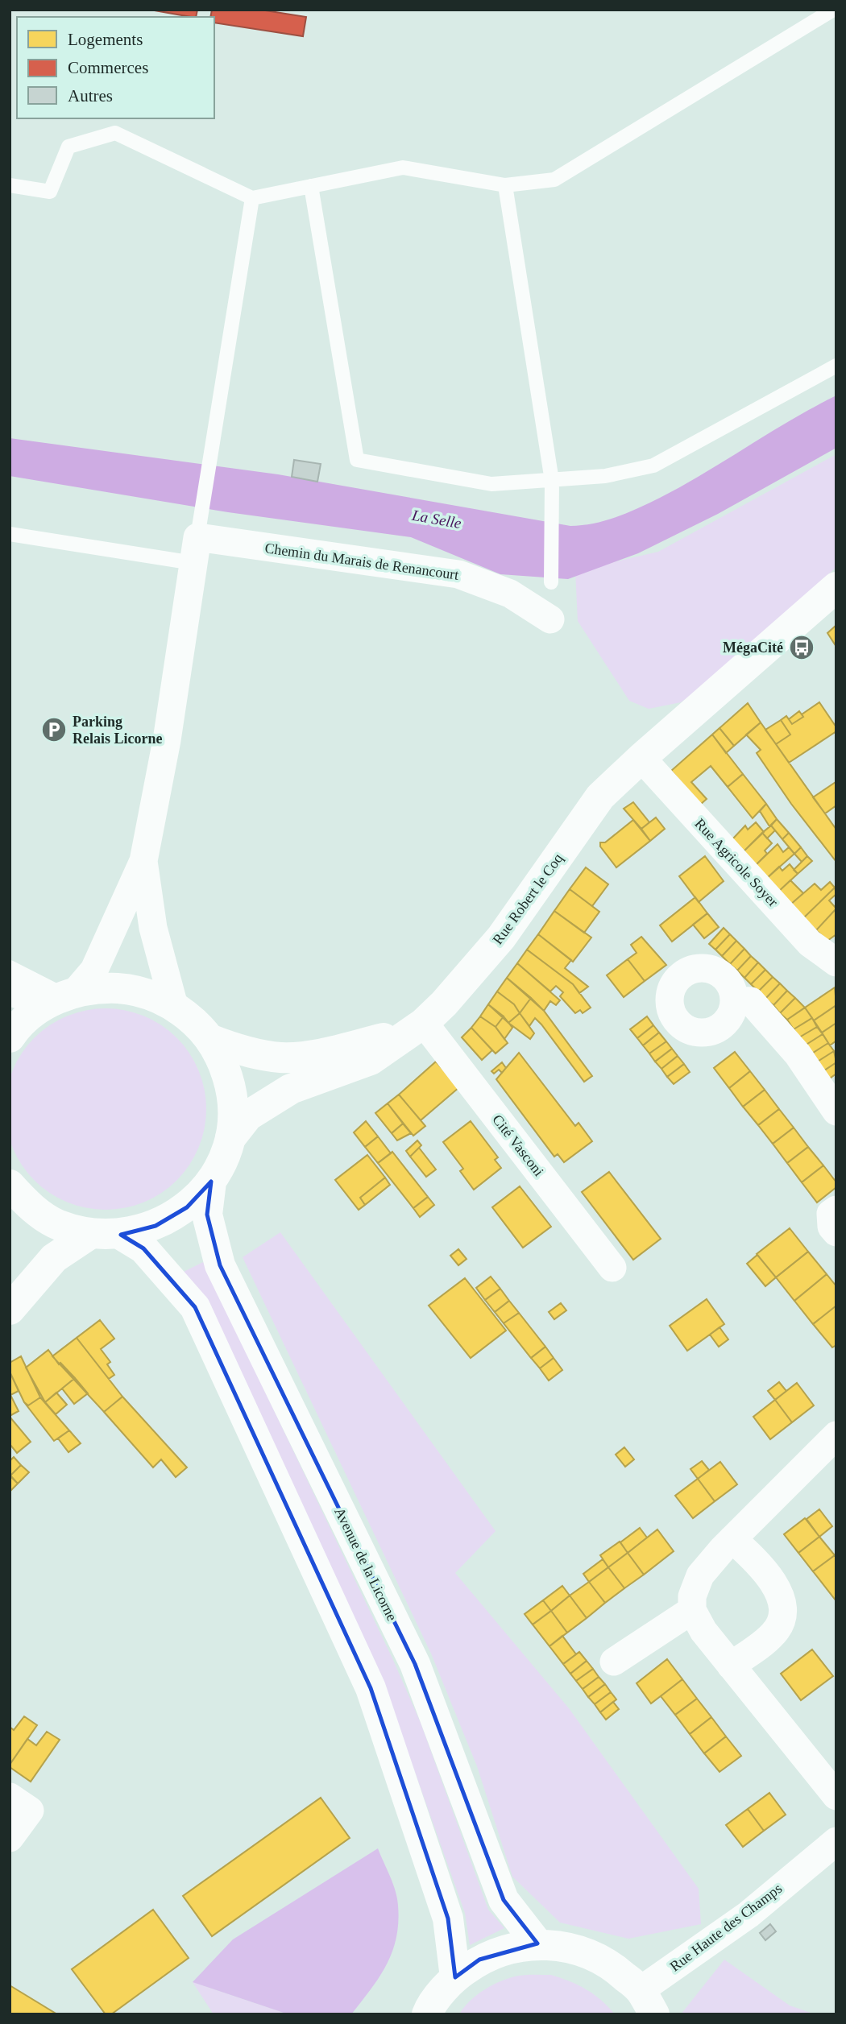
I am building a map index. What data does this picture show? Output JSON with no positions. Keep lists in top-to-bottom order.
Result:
{
  "streets": {
    "main road": ["Rue Robert le Coq", "Avenue de la Licorne"],
    "street": [
      "Chemin du Marais de Renancourt",
      "Rue Agricole Soyer",
      "Cité Vasconi",
      "Rue Haute des Champs"
    ]
  },
  "crossings": [
    ["Rue Agricole Soyer", "Rue Robert le Coq"],
    ["Rue Robert le Coq", "Cité Vasconi"]
  ],
  "water": ["La Selle"],
  "places": {
    "bus stop": ["MégaCité"],
    "parking": ["Parking Relais Licorne"]
  },
  "legend": ["Logements", "Commerces", "Autres"]
}
